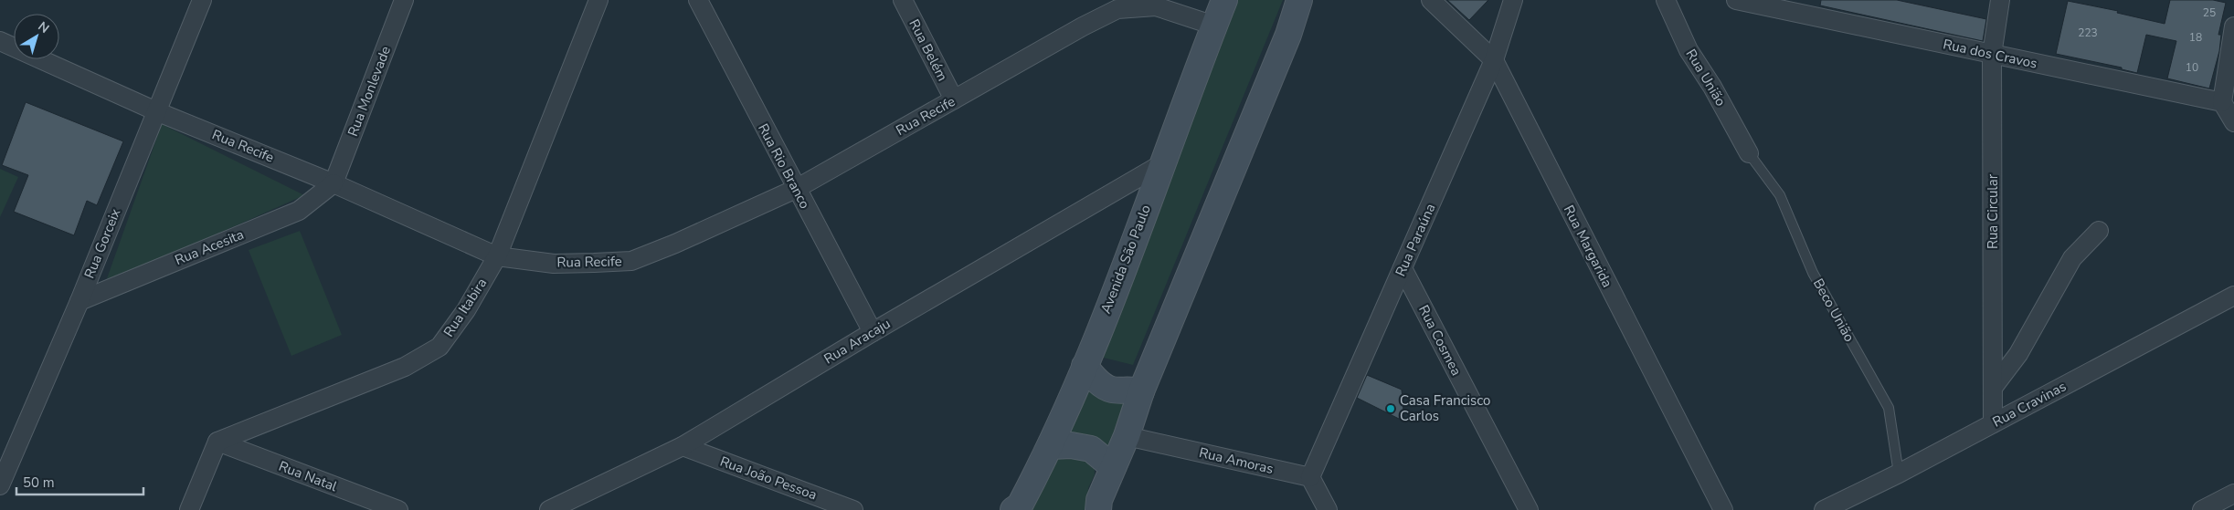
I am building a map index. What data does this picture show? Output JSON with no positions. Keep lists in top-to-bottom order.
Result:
{
  "streets": {
    "street": [
      "Rua Belém",
      "Rua dos Cravos",
      "Rua União",
      "Rua Monlevade",
      "Rua Recife",
      "Rua Rio Branco",
      "Rua Circular",
      "Rua Paraúna",
      "Rua Gorceix",
      "Rua Margarida",
      "Rua Acesita",
      "Avenida São Paulo",
      "Rua Itabira",
      "Rua Cosmea",
      "Rua Aracaju",
      "Rua Cravinas",
      "Rua Amoras",
      "Rua Natal",
      "Rua João Pessoa"
    ],
    "lane": ["Beco União"]
  },
  "crossings": [
    ["Rua Belém", "Rua Recife"],
    ["Rua dos Cravos", "Rua Circular"],
    ["Rua União", "Beco União"],
    ["Rua Monlevade", "Rua Recife"],
    ["Rua Monlevade", "Rua Acesita"],
    ["Rua Recife", "Rua Rio Branco"],
    ["Rua Recife", "Rua Gorceix"],
    ["Rua Recife", "Rua Acesita"],
    ["Rua Recife", "Avenida São Paulo"],
    ["Rua Recife", "Rua Itabira"],
    ["Rua Rio Branco", "Rua Aracaju"],
    ["Rua Circular", "Rua Cravinas"],
    ["Rua Paraúna", "Rua Margarida"],
    ["Rua Paraúna", "Rua Cosmea"],
    ["Rua Paraúna", "Rua Amoras"],
    ["Rua Gorceix", "Rua Acesita"],
    ["Avenida São Paulo", "Rua Aracaju"],
    ["Rua Itabira", "Rua Natal"],
    ["Beco União", "Rua Cravinas"],
    ["Rua Aracaju", "Rua João Pessoa"]
  ],
  "places": ["Casa Francisco Carlos"],
  "house_numbers": [
    "25",
    "223",
    "18",
    "10"
  ],
  "scale_bar": "50 m",
  "north": "top right"
}
